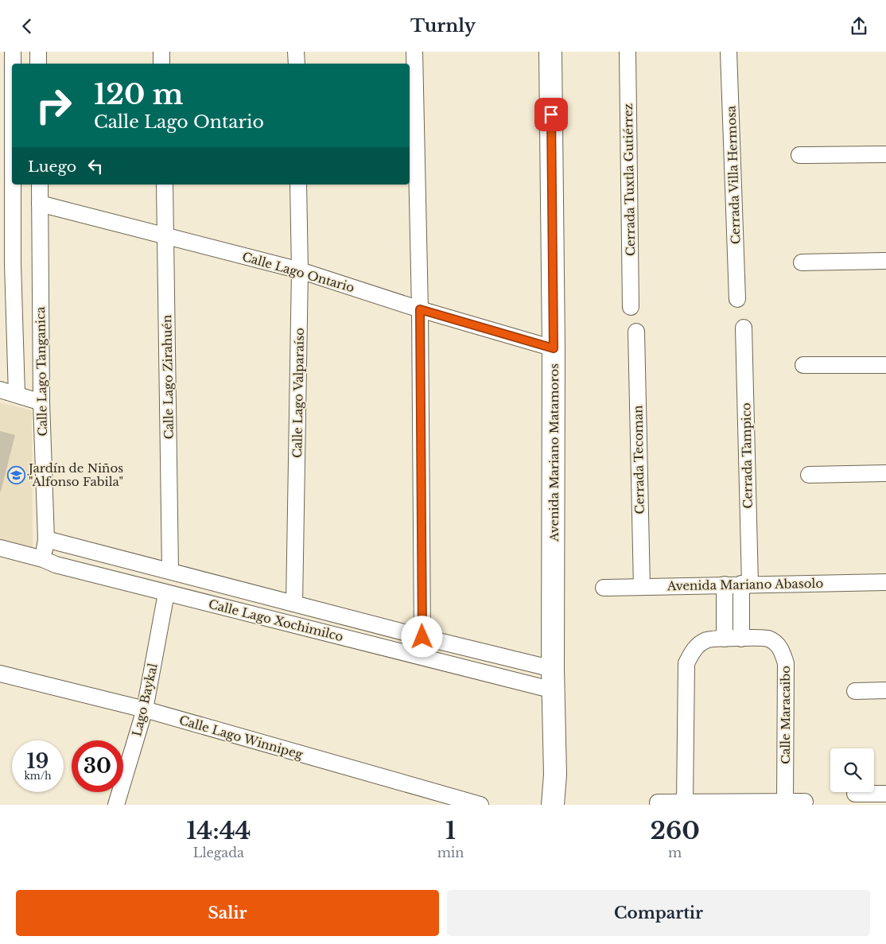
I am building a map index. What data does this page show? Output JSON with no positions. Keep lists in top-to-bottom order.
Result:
{
  "streets": {
    "street": [
      "Cerrada Villa Hermosa",
      "Cerrada Tuxtla Gutiérrez",
      "Calle Lago Ontario",
      "Calle Lago Tanganica",
      "Calle Lago Zirahuén",
      "Calle Lago Valparaíso",
      "Avenida Mariano Matamoros",
      "Cerrada Tampico",
      "Cerrada Tecoman",
      "Avenida Mariano Abasolo",
      "Calle Lago Xochimilco",
      "Lago Baykal",
      "Calle Maracaibo",
      "Calle Lago Winnipeg"
    ]
  },
  "crossings": [
    ["Calle Lago Ontario", "Calle Lago Tanganica"],
    ["Calle Lago Ontario", "Calle Lago Zirahuén"],
    ["Calle Lago Ontario", "Calle Lago Valparaíso"],
    ["Calle Lago Ontario", "Avenida Mariano Matamoros"],
    ["Calle Lago Tanganica", "Calle Lago Xochimilco"],
    ["Calle Lago Zirahuén", "Calle Lago Xochimilco"],
    ["Calle Lago Valparaíso", "Calle Lago Xochimilco"],
    ["Avenida Mariano Matamoros", "Calle Lago Xochimilco"],
    ["Cerrada Tampico", "Avenida Mariano Abasolo"],
    ["Cerrada Tecoman", "Avenida Mariano Abasolo"],
    ["Calle Lago Xochimilco", "Lago Baykal"],
    ["Lago Baykal", "Calle Lago Winnipeg"]
  ],
  "places": {
    "school or university": ["Jardín de Niños \"Alfonso Fabila\""]
  },
  "page": {
    "header": "Turnly",
    "turn": ["120 m", "Calle Lago Ontario"],
    "then": "Luego",
    "speed": "19 km/h",
    "limit": "30",
    "eta": [
      "14:44",
      "Llegada",
      "1",
      "min",
      "260",
      "m"
    ],
    "buttons": ["Salir", "Compartir"]
  }
}
